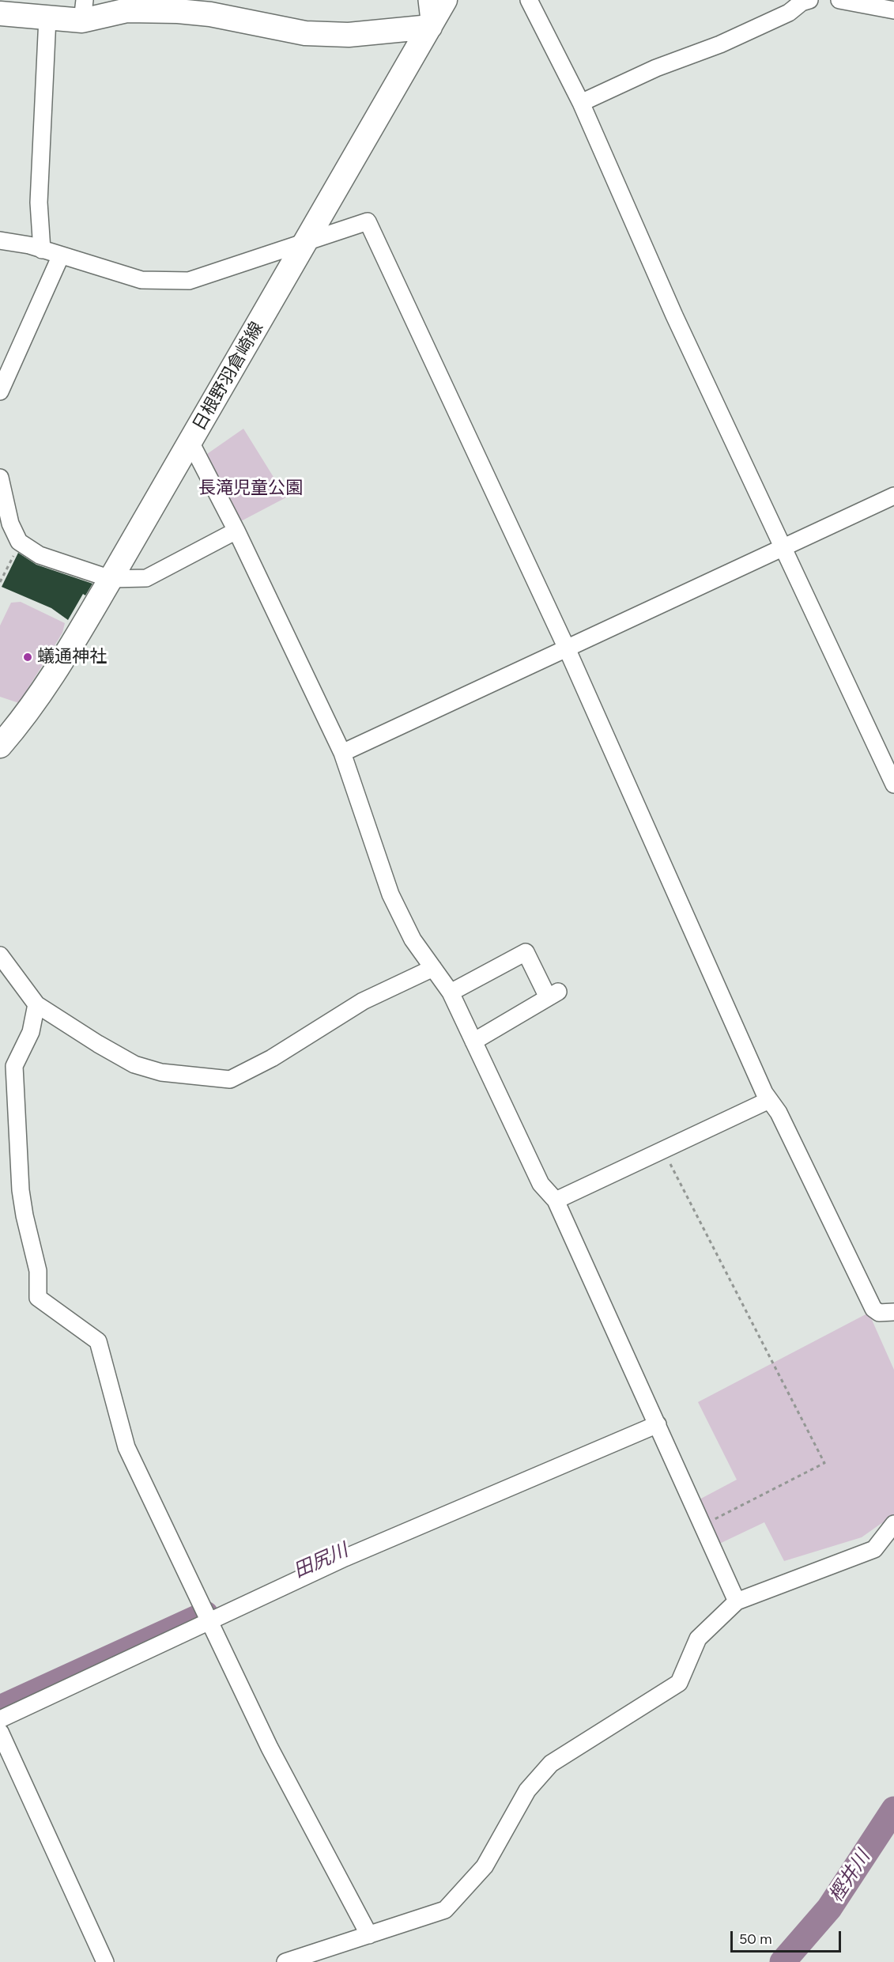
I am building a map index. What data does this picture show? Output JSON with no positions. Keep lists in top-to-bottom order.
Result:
{
  "streets": {
    "main road": ["日根野羽倉崎線"]
  },
  "water": ["田尻川", "樫井川"],
  "parks": ["長滝児童公園"],
  "places": ["蟻通神社"],
  "scale_bar": "50 m"
}
